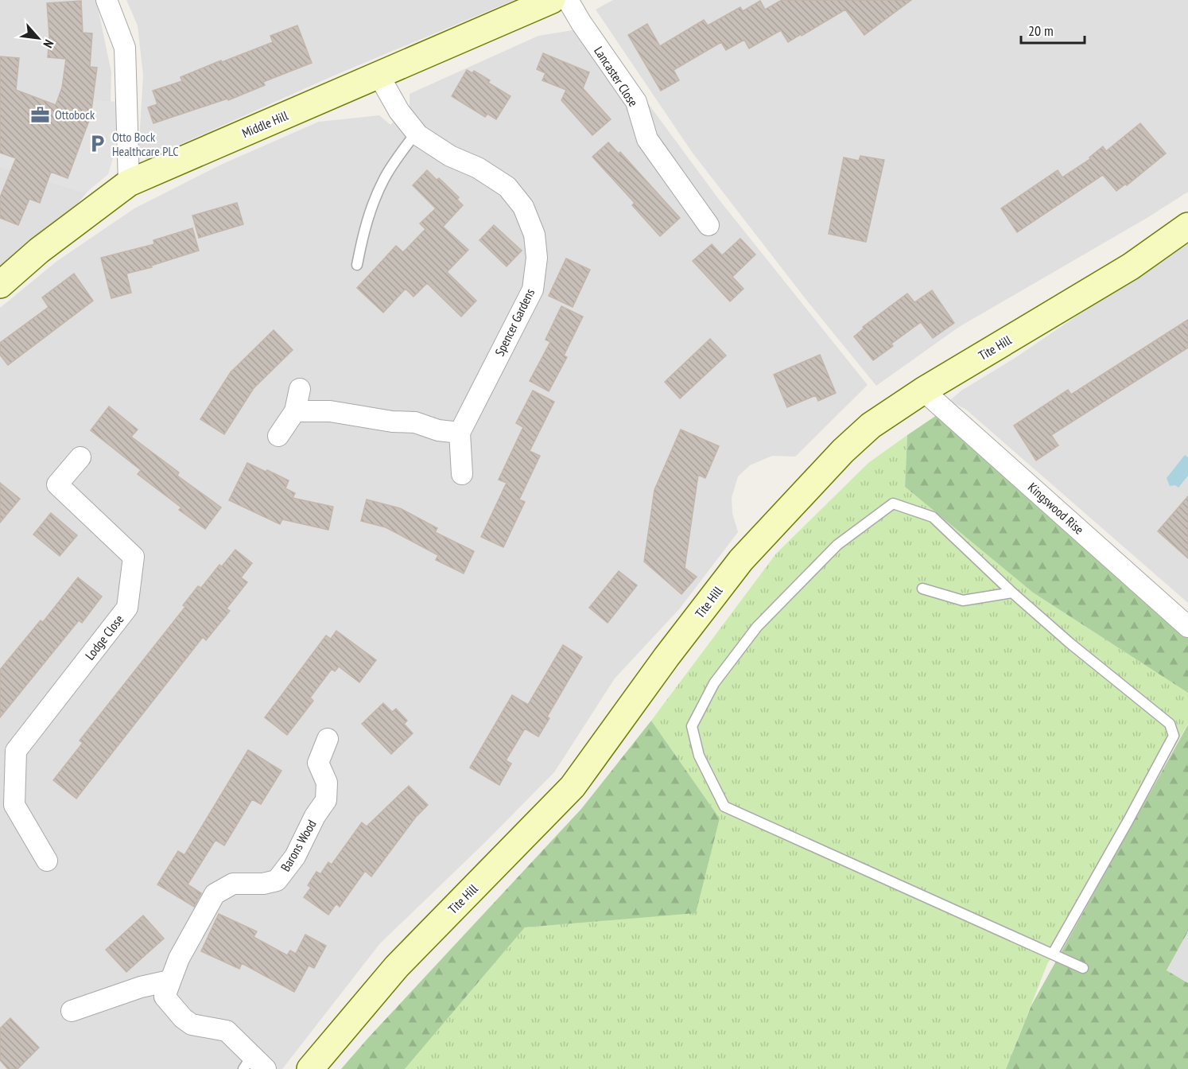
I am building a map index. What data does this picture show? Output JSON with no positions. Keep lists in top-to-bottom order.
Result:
{
  "streets": {
    "street": [
      "Lancaster Close",
      "Middle Hill",
      "Spencer Gardens",
      "Tite Hill",
      "Kingswood Rise",
      "Lodge Close",
      "Barons Wood"
    ]
  },
  "crossings": [
    ["Middle Hill", "Spencer Gardens"],
    ["Tite Hill", "Kingswood Rise"]
  ],
  "places": {
    "office": ["Ottobock"],
    "parking": ["Otto Bock Healthcare PLC"]
  },
  "scale_bar": "20 m",
  "north": "bottom right"
}
